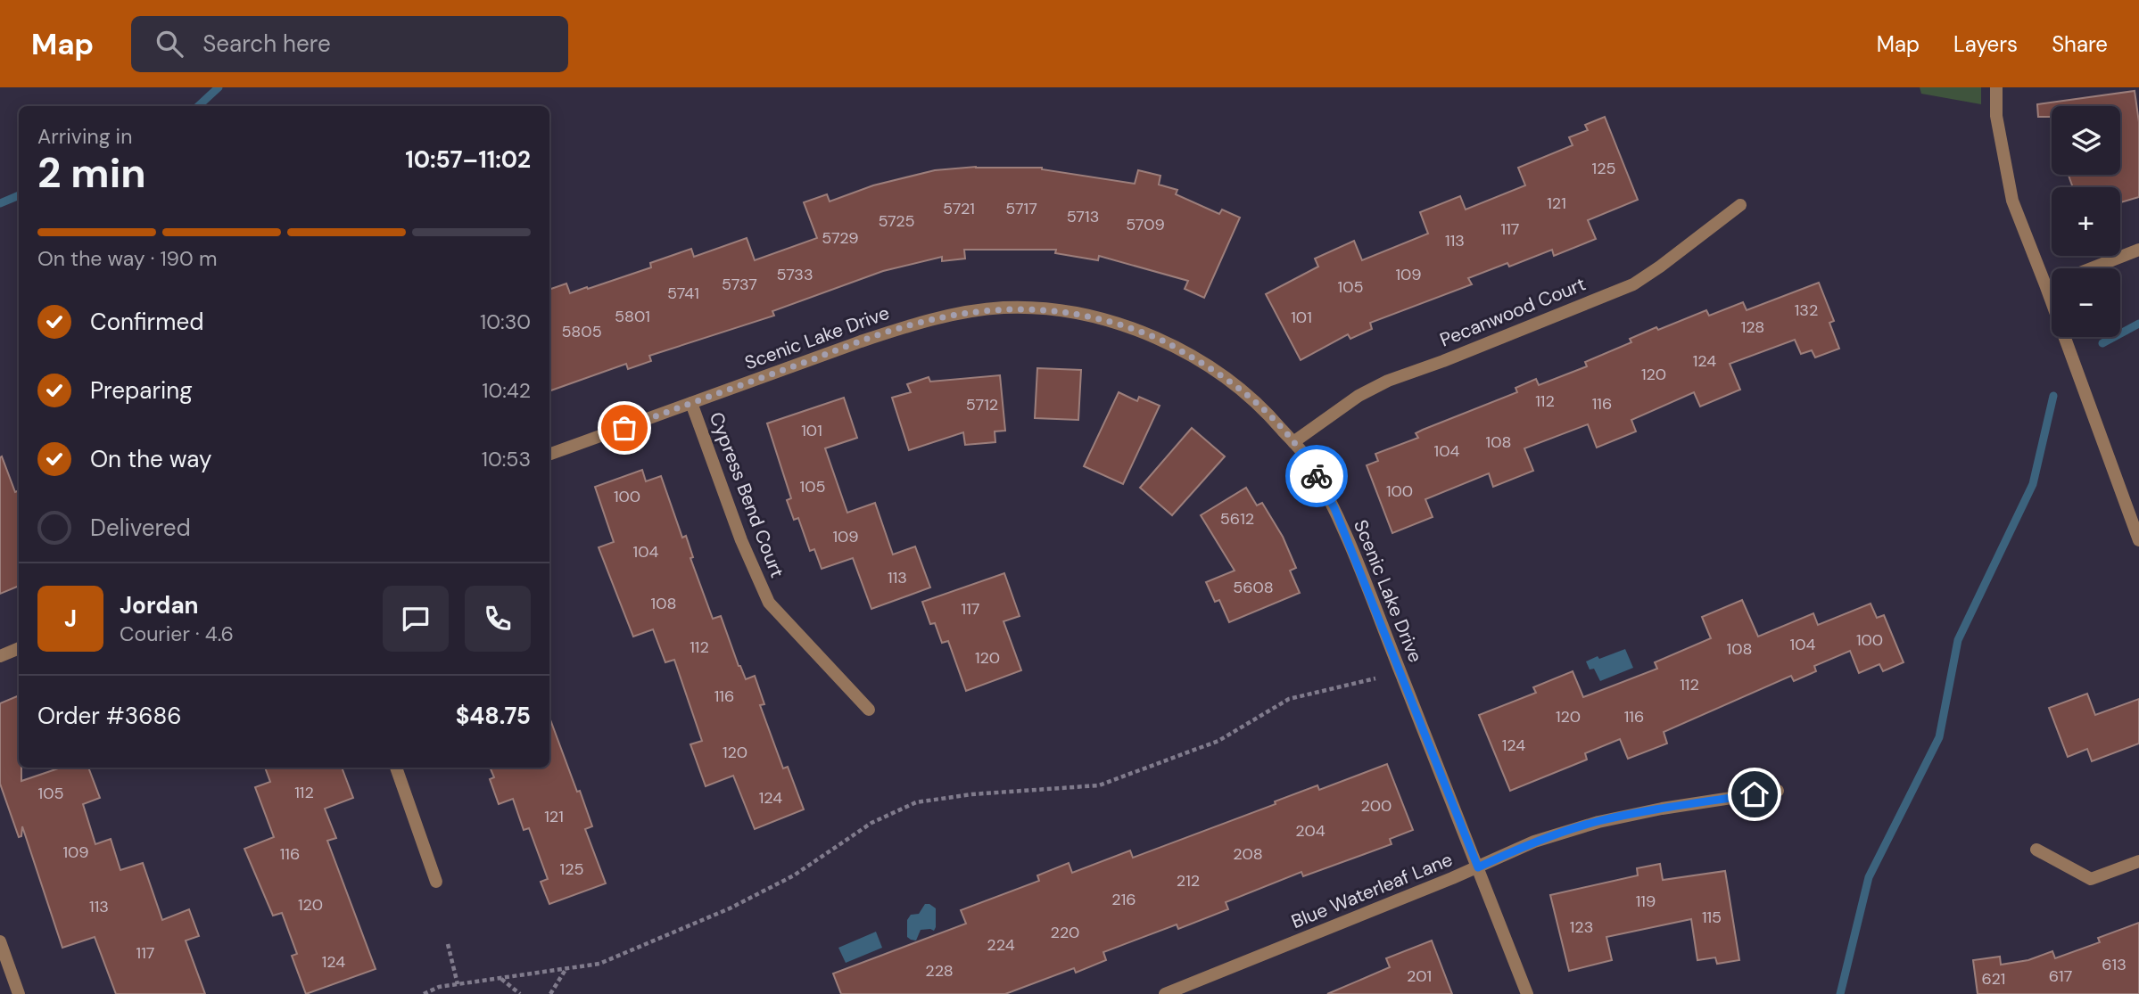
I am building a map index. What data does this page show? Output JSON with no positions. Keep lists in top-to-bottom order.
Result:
{
  "streets": {
    "street": [
      "Pecanwood Court",
      "Scenic Lake Drive",
      "Cypress Bend Court",
      "Blue Waterleaf Lane"
    ]
  },
  "crossings": [
    ["Pecanwood Court", "Scenic Lake Drive"],
    ["Scenic Lake Drive", "Cypress Bend Court"],
    ["Scenic Lake Drive", "Blue Waterleaf Lane"]
  ],
  "house_numbers": [
    "125",
    "121",
    "5721",
    "5717",
    "5713",
    "5725",
    "5709",
    "117",
    "5729",
    "113",
    "5733",
    "109",
    "5737",
    "105",
    "5741",
    "132",
    "5801",
    "101",
    "128",
    "5805",
    "124",
    "120",
    "112",
    "116",
    "5712",
    "101",
    "108",
    "104",
    "105",
    "100",
    "100",
    "5612",
    "109",
    "104",
    "113",
    "5608",
    "108",
    "117",
    "100",
    "104",
    "112",
    "108",
    "120",
    "112",
    "116",
    "120",
    "116",
    "124",
    "120",
    "112",
    "105",
    "124",
    "200",
    "121",
    "204",
    "109",
    "116",
    "208",
    "125",
    "212",
    "216",
    "119",
    "120",
    "113",
    "115",
    "123",
    "220",
    "224",
    "117",
    "124",
    "613",
    "228",
    "201",
    "617",
    "621"
  ],
  "page": {
    "header": "Map",
    "search": "Search here",
    "nav": ["Map", "Layers", "Share"],
    "map_buttons": ["+", "−"],
    "heading": ["2 min", "Arriving in", "10:57–11:02"],
    "panel": [
      "Jordan",
      "Courier · 4.6",
      "Order #3686",
      "$48.75"
    ],
    "bar": "On the way · 190 m",
    "list": [
      ["Confirmed", "10:30"],
      ["Preparing", "10:42"],
      ["On the way", "10:53"],
      "Delivered"
    ],
    "round": "J"
  }
}
